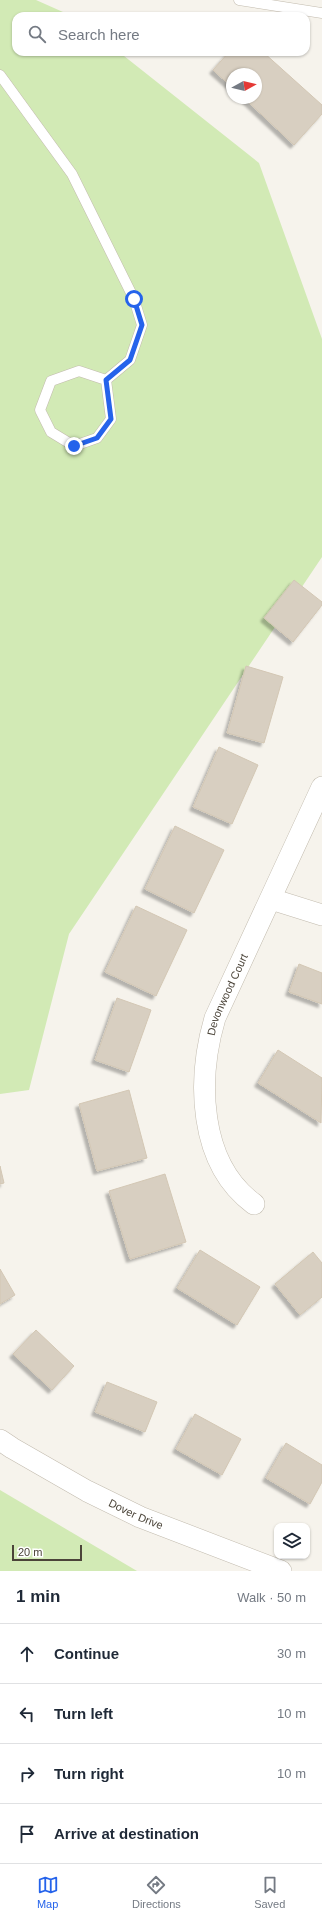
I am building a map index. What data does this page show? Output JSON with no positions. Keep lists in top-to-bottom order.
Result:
{
  "streets": {
    "street": ["Devonwood Court", "Dover Drive"]
  },
  "scale_bar": "20 m",
  "north": "right",
  "page": {
    "search": "Search here",
    "scale": "20 m",
    "heading": ["1 min", "Walk · 50 m"],
    "list": [
      ["Continue", "30 m"],
      ["Turn left", "10 m"],
      ["Turn right", "10 m"],
      "Arrive at destination"
    ],
    "nav": ["Map", "Directions", "Saved"]
  }
}
